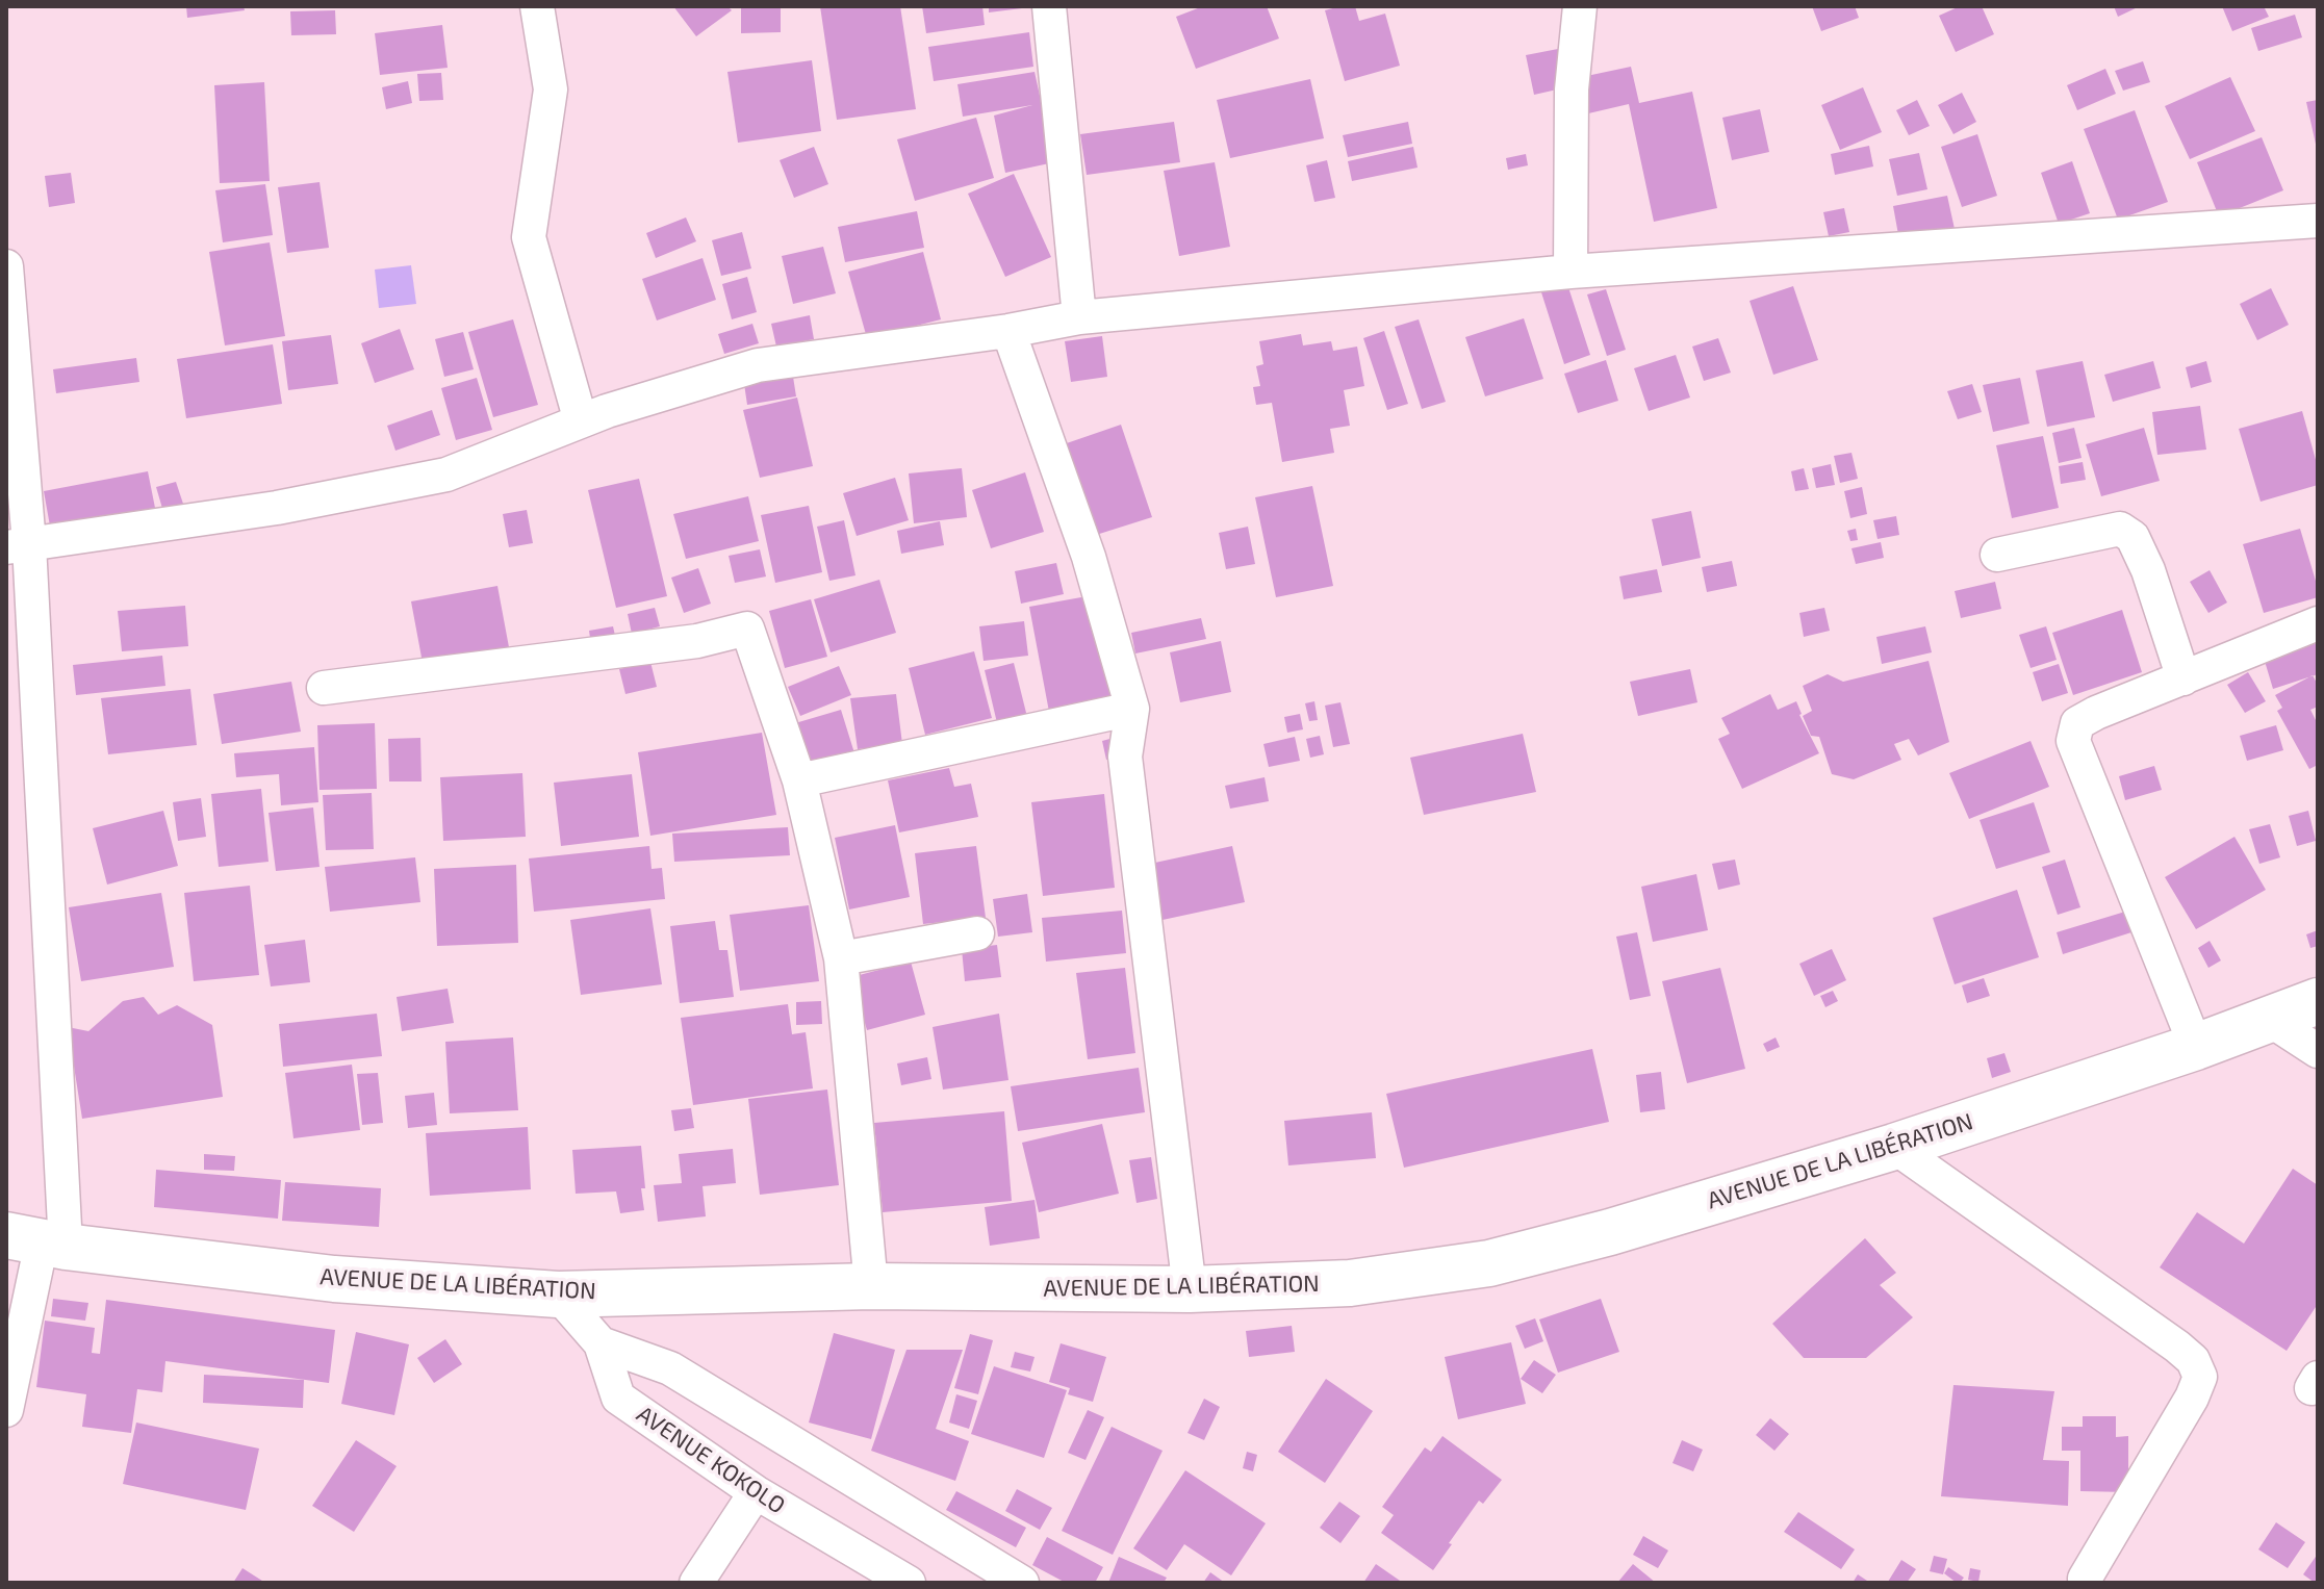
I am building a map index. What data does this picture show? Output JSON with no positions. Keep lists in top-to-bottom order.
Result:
{
  "streets": {
    "highway": ["AVENUE DE LA LIBÉRATION"],
    "street": ["AVENUE KOKOLO"]
  },
  "crossings": [
    ["AVENUE DE LA LIBÉRATION", "AVENUE KOKOLO"]
  ]
}
